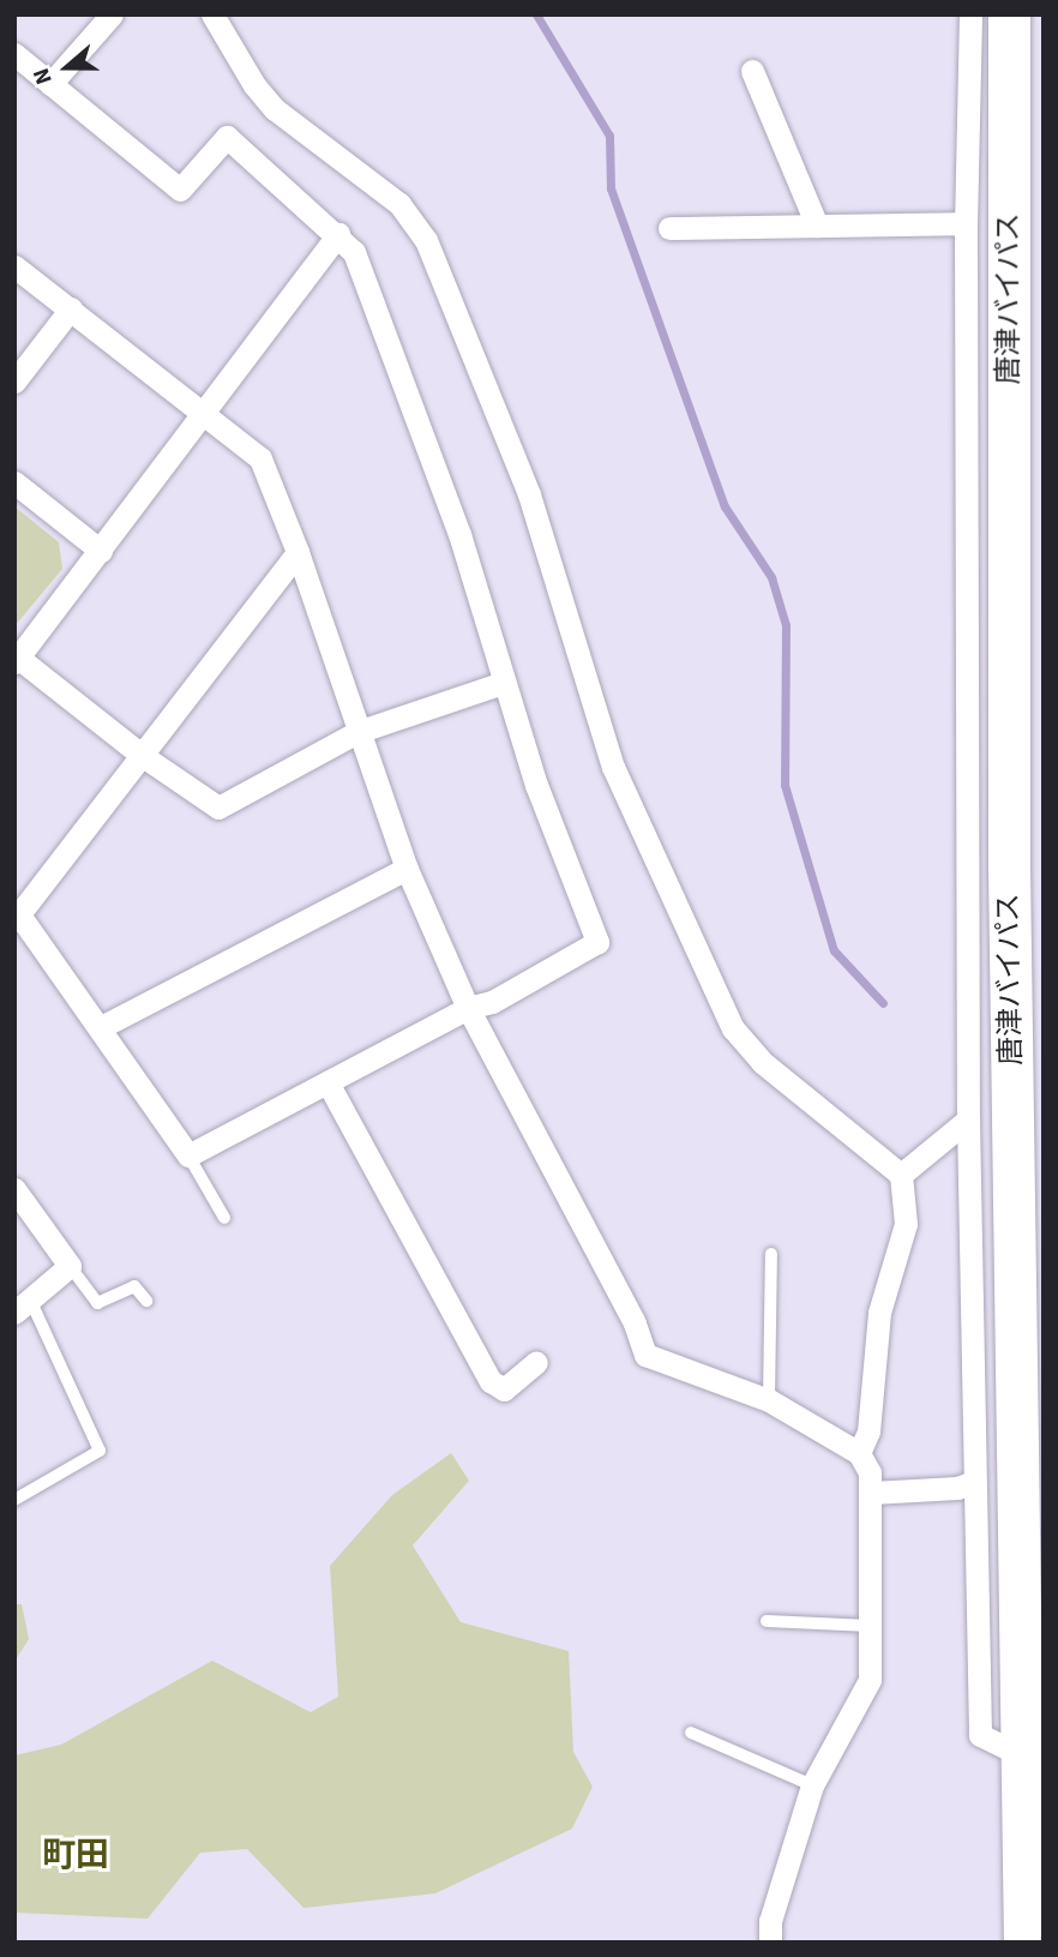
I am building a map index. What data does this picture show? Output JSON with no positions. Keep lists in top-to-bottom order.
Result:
{
  "streets": {
    "highway": ["唐津バイパス"]
  },
  "districts": ["町田"],
  "north": "left"
}
